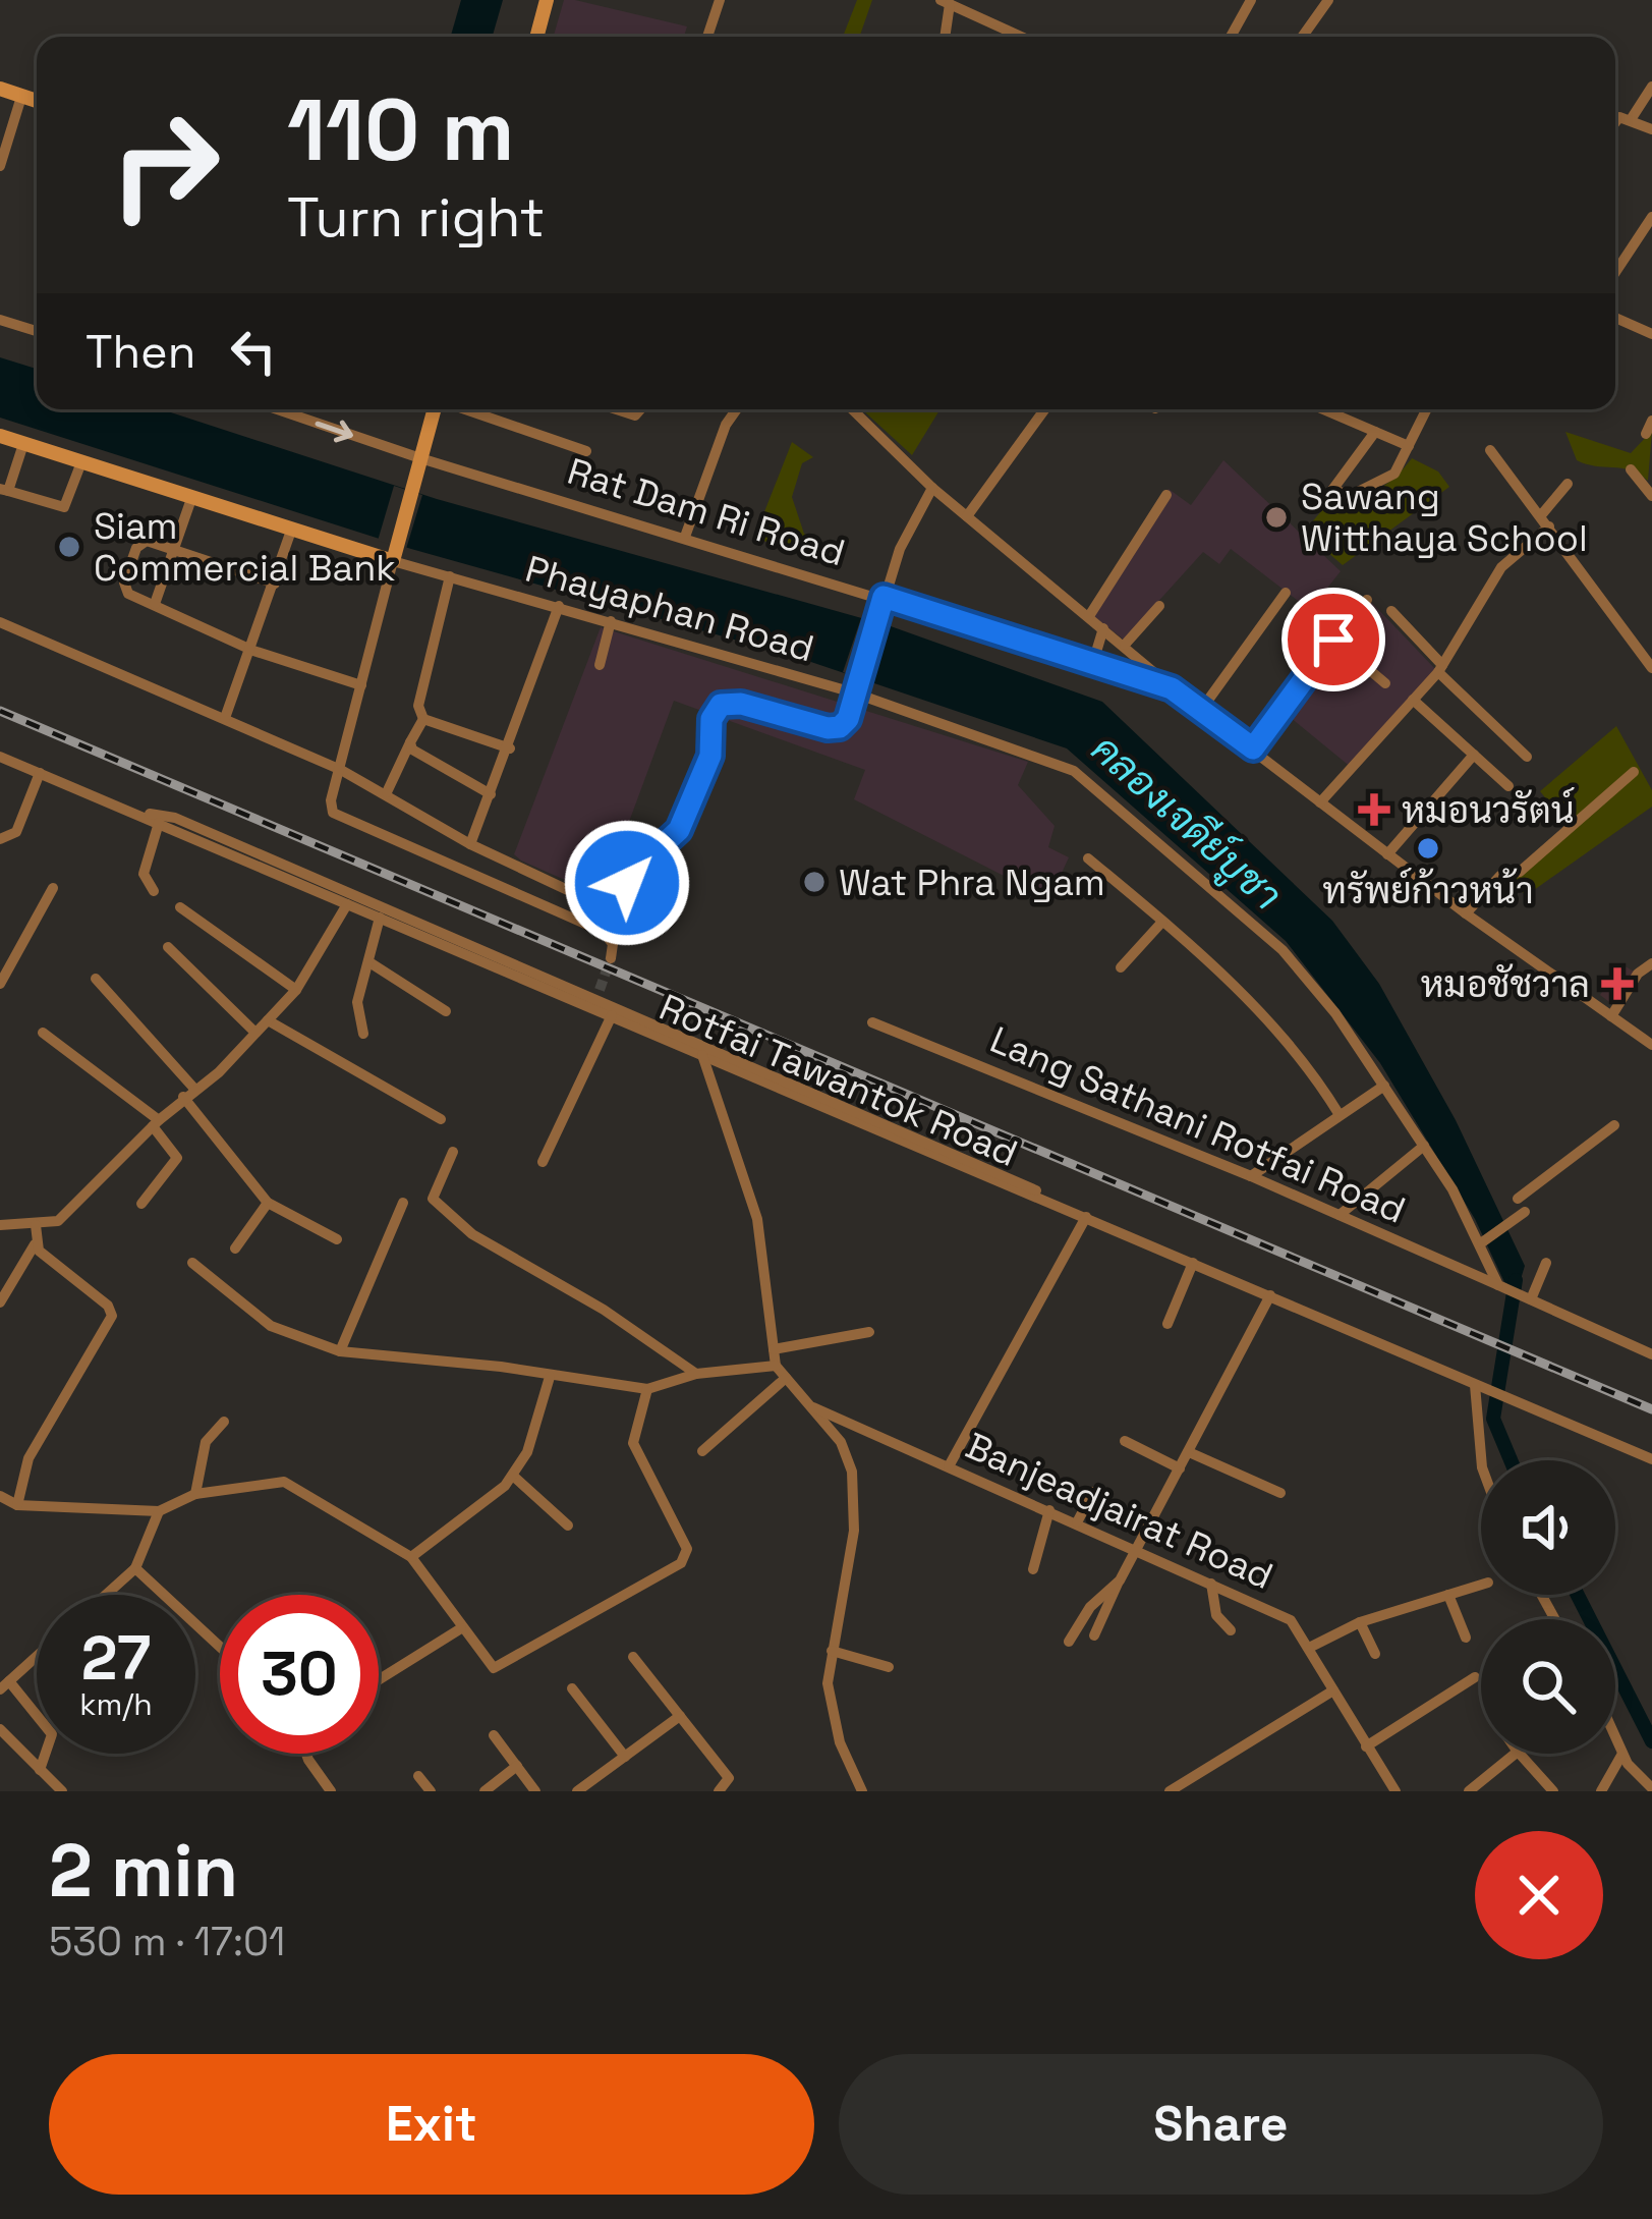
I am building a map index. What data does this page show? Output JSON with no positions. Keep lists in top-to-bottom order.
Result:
{
  "streets": {
    "main road": ["Phayaphan Road"],
    "street": [
      "Rat Dam Ri Road",
      "Rotfai Tawantok Road",
      "Lang Sathani Rotfai Road",
      "Banjeadjairat Road"
    ]
  },
  "crossings": [
    ["Phayaphan Road", "Lang Sathani Rotfai Road"]
  ],
  "water": ["คลองเจดีย์บูชา"],
  "places": {
    "other": [
      "Sawang Witthaya School",
      "Siam Commercial Bank",
      "ทรัพย์ก้าวหน้า",
      "Wat Phra Ngam"
    ],
    "health": ["หมอนวรัตน์", "หมอชัชวาล"]
  },
  "page": {
    "turn": ["110 m", "Turn right"],
    "then": "Then",
    "speed": "27 km/h",
    "limit": "30",
    "heading": ["2 min", "530 m · 17:01"],
    "buttons": ["Exit", "Share"]
  }
}
